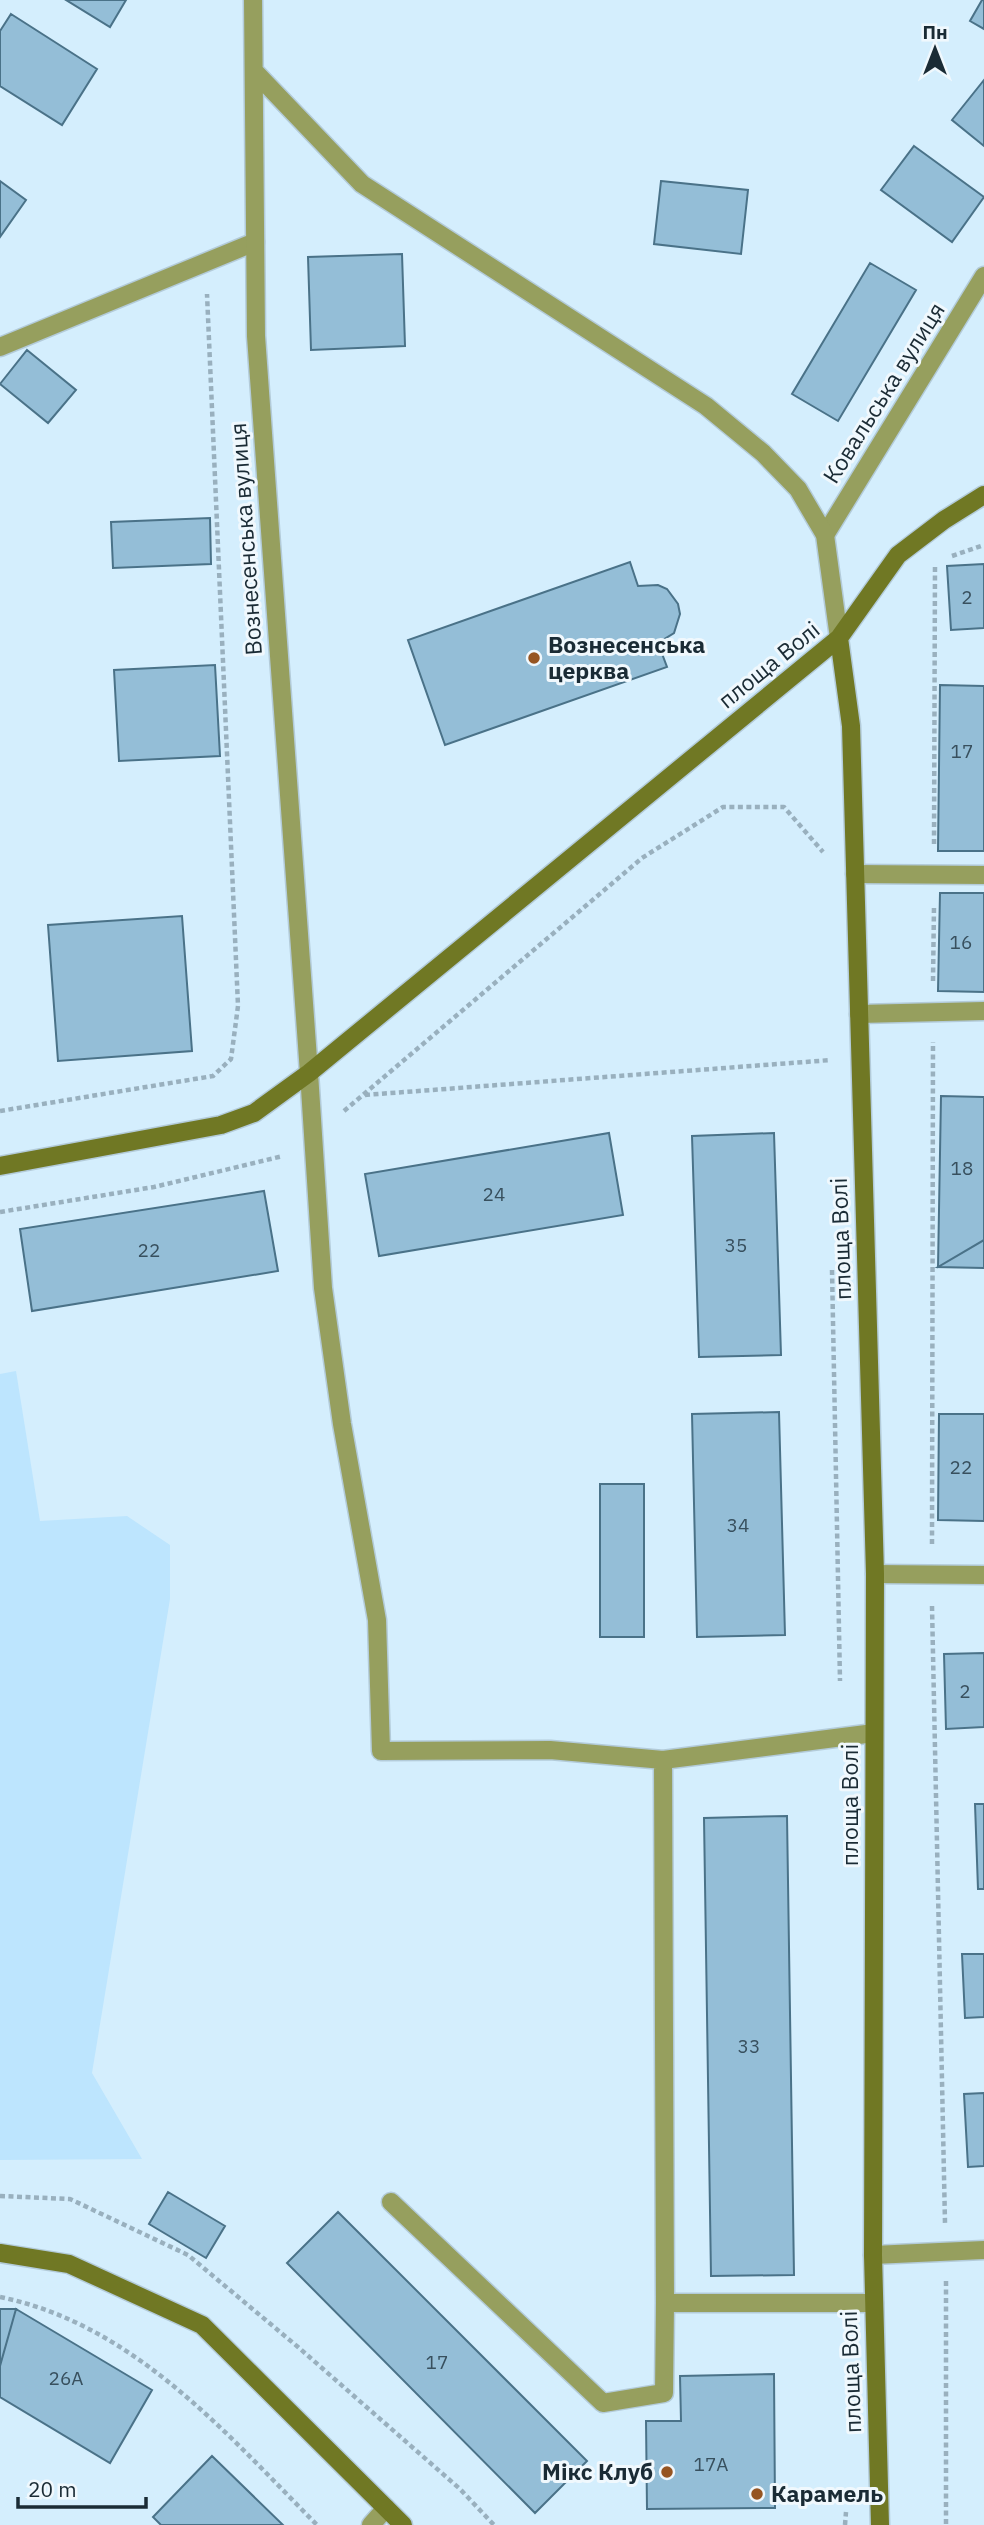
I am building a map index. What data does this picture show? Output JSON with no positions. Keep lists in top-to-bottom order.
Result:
{
  "streets": {
    "main road": ["площа Волі"],
    "street": ["Ковальська вулиця", "Вознесенська вулиця"]
  },
  "crossings": [
    ["Вознесенська вулиця", "площа Волі"]
  ],
  "places": ["Вознесенська церква", "Мікс Клуб", "Карамель"],
  "house_numbers": [
    "2",
    "17",
    "16",
    "18",
    "24",
    "35",
    "22",
    "22",
    "34",
    "2",
    "33",
    "17",
    "26А",
    "17А"
  ],
  "scale_bar": "20 m",
  "north": "top"
}
